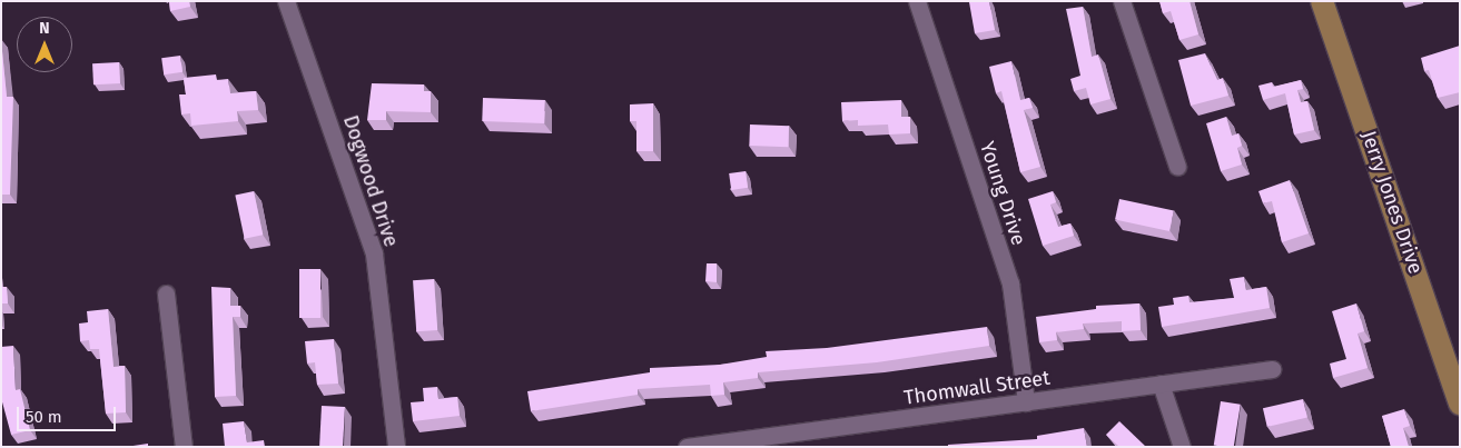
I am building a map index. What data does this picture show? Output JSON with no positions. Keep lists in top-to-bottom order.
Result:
{
  "streets": {
    "main road": ["Jerry Jones Drive"],
    "street": ["Dogwood Drive", "Young Drive", "Thomwall Street"]
  },
  "crossings": [
    ["Young Drive", "Thomwall Street"]
  ],
  "scale_bar": "50 m",
  "north": "top"
}
